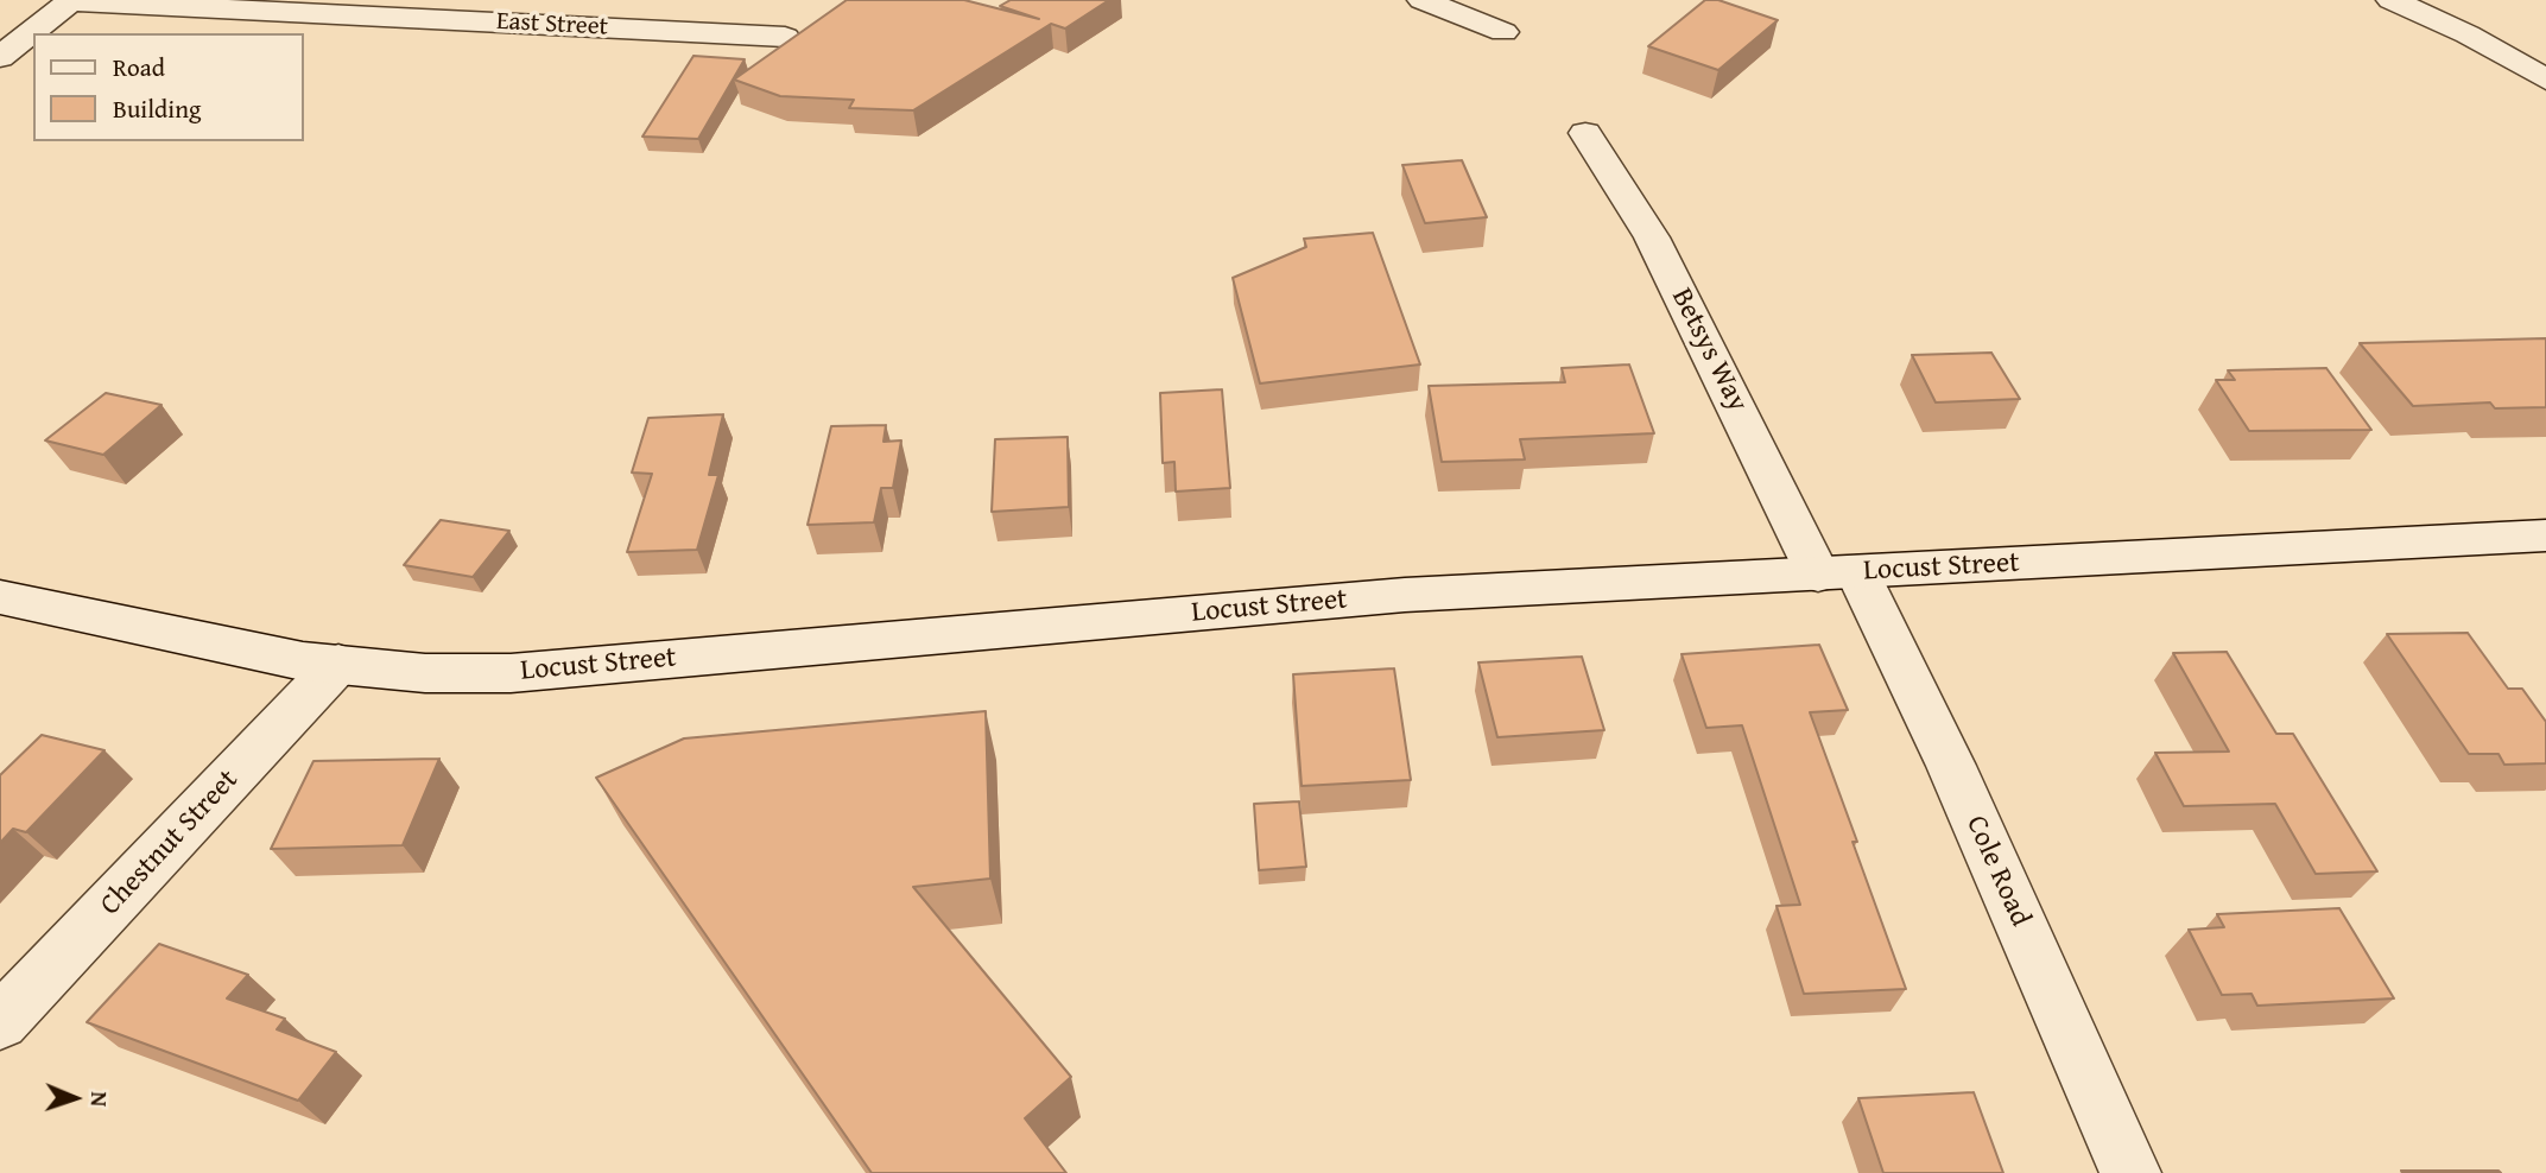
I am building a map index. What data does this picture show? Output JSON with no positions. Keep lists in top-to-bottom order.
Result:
{
  "streets": {
    "street": [
      "East Street",
      "Betsys Way",
      "Locust Street",
      "Chestnut Street",
      "Cole Road"
    ]
  },
  "crossings": [
    ["Betsys Way", "Locust Street"],
    ["Betsys Way", "Cole Road"],
    ["Locust Street", "Chestnut Street"],
    ["Locust Street", "Cole Road"]
  ],
  "legend": ["Road", "Building"],
  "north": "right"
}
